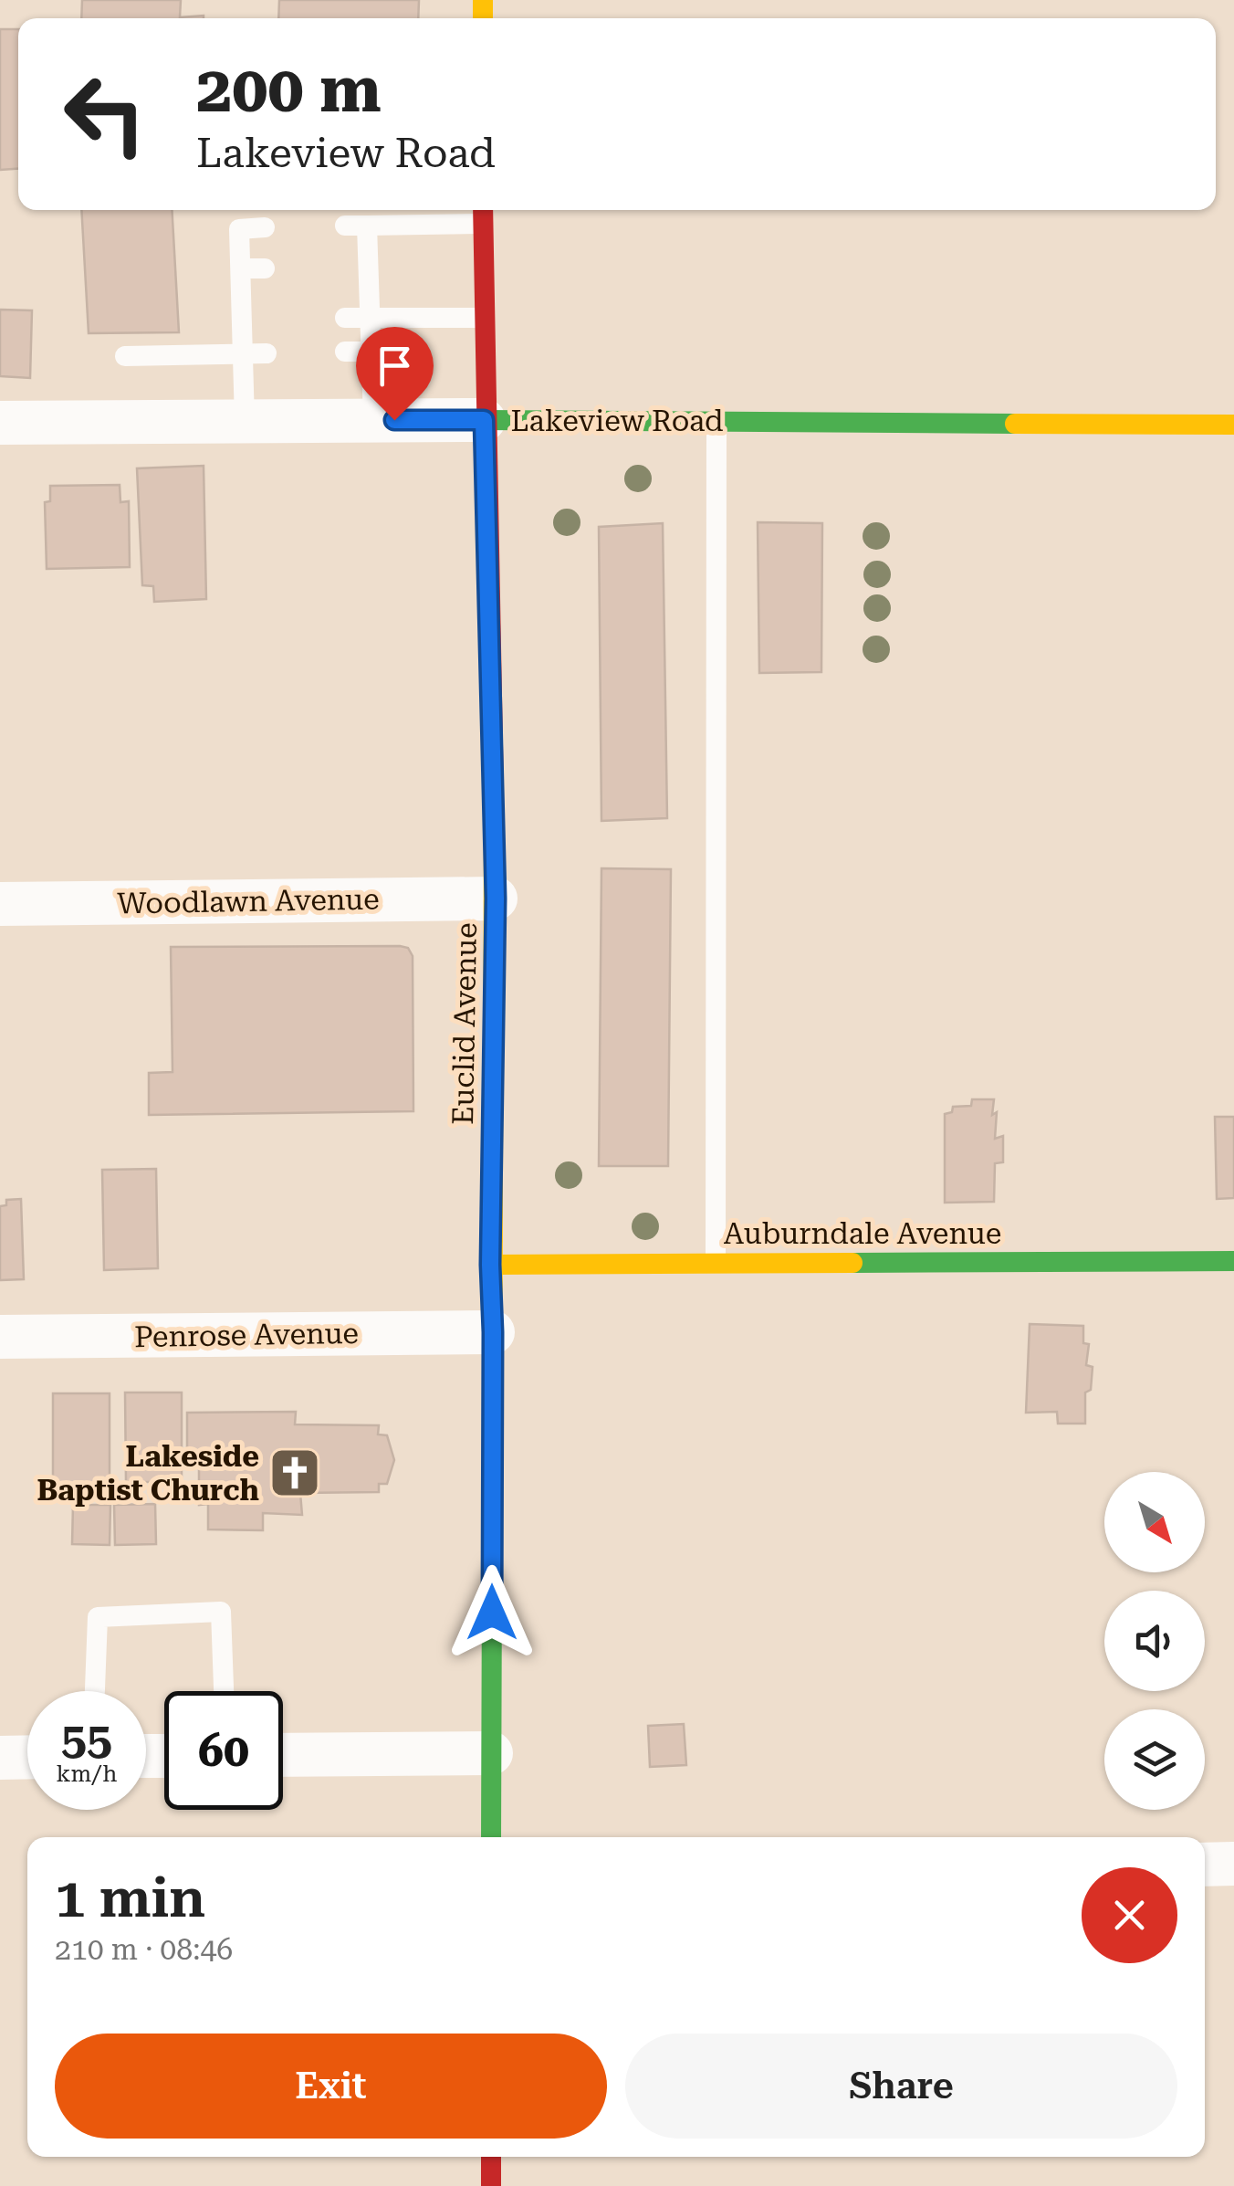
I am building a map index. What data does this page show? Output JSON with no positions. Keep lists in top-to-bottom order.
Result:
{
  "streets": {
    "main road": ["Lakeview Road", "Euclid Avenue", "Auburndale Avenue"],
    "street": ["Woodlawn Avenue", "Penrose Avenue"]
  },
  "crossings": [
    ["Lakeview Road", "Euclid Avenue"],
    ["Woodlawn Avenue", "Euclid Avenue"],
    ["Euclid Avenue", "Auburndale Avenue"],
    ["Euclid Avenue", "Penrose Avenue"]
  ],
  "places": {
    "church": ["Lakeside Baptist Church"]
  },
  "north": "bottom right",
  "page": {
    "turn": ["200 m", "Lakeview Road"],
    "speed": "55 km/h",
    "limit": "60",
    "heading": ["1 min", "210 m · 08:46"],
    "buttons": ["Exit", "Share"]
  }
}
